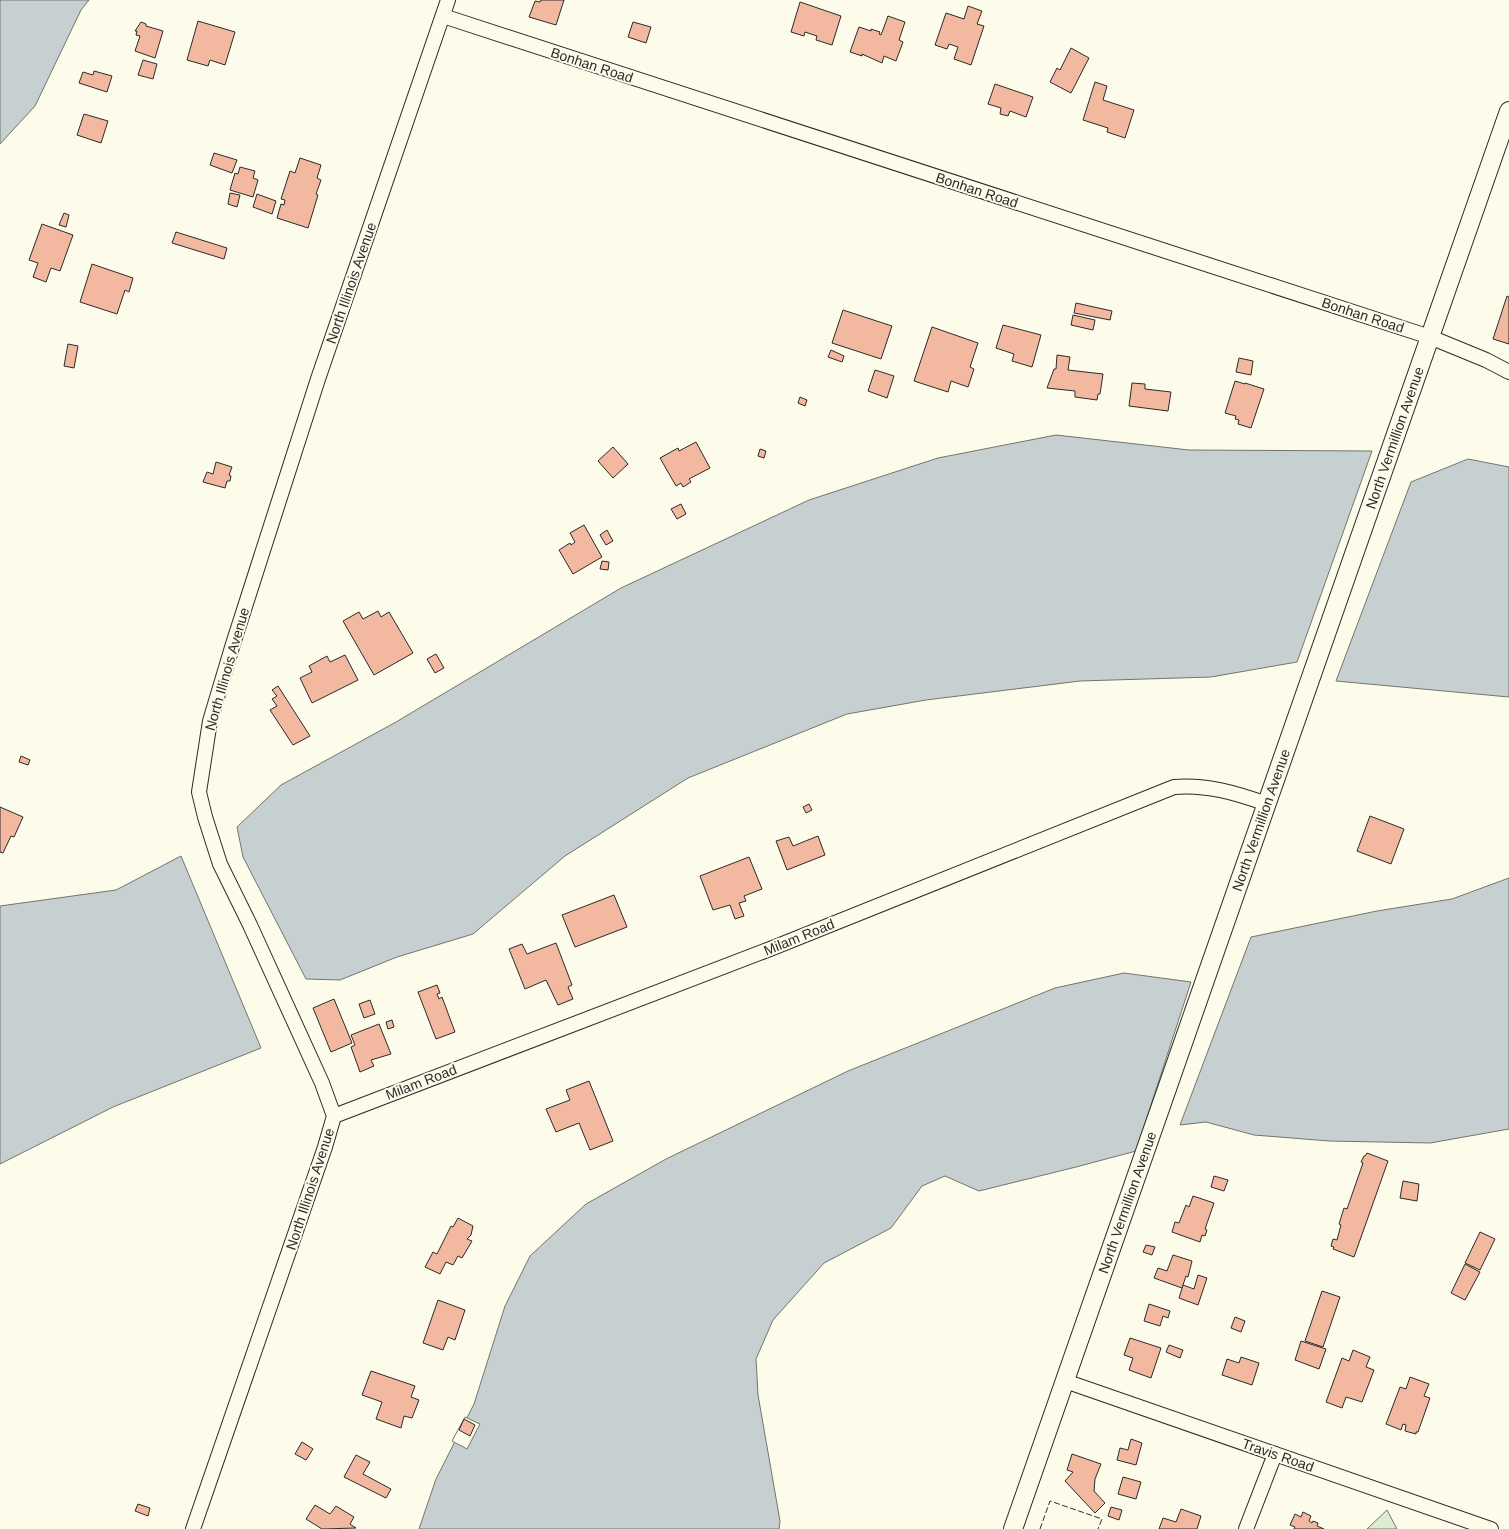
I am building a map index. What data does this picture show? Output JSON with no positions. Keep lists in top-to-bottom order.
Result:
{
  "streets": {
    "street": [
      "Bonhan Road",
      "North Illinois Avenue",
      "North Vermillion Avenue",
      "Milam Road",
      "Travis Road"
    ]
  },
  "crossings": [
    ["Bonhan Road", "North Illinois Avenue"],
    ["Bonhan Road", "North Vermillion Avenue"],
    ["North Illinois Avenue", "Milam Road"],
    ["North Vermillion Avenue", "Milam Road"],
    ["North Vermillion Avenue", "Travis Road"]
  ]
}
